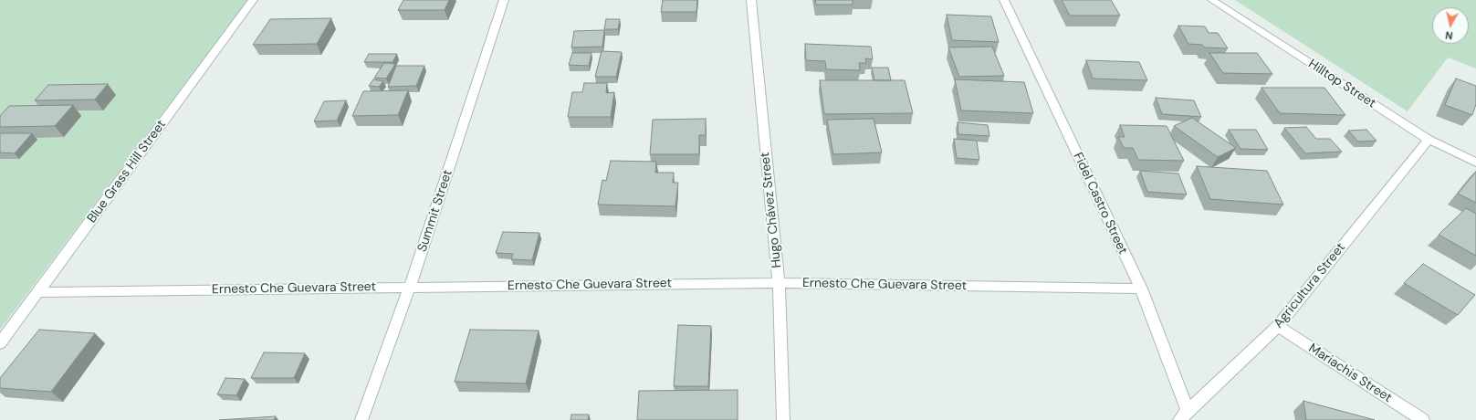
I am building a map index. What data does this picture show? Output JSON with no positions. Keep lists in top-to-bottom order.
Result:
{
  "streets": {
    "street": [
      "Hilltop Street",
      "Blue Grass Hill Street",
      "Fidel Castro Street",
      "Hugo Chávez Street",
      "Summit Street",
      "Ernesto Che Guevara Street",
      "Agricultura Street",
      "Mariachis Street"
    ]
  },
  "crossings": [
    ["Hilltop Street", "Agricultura Street"],
    ["Blue Grass Hill Street", "Ernesto Che Guevara Street"],
    ["Fidel Castro Street", "Ernesto Che Guevara Street"],
    ["Fidel Castro Street", "Agricultura Street"],
    ["Hugo Chávez Street", "Ernesto Che Guevara Street"],
    ["Summit Street", "Ernesto Che Guevara Street"],
    ["Agricultura Street", "Mariachis Street"]
  ],
  "north": "bottom"
}
